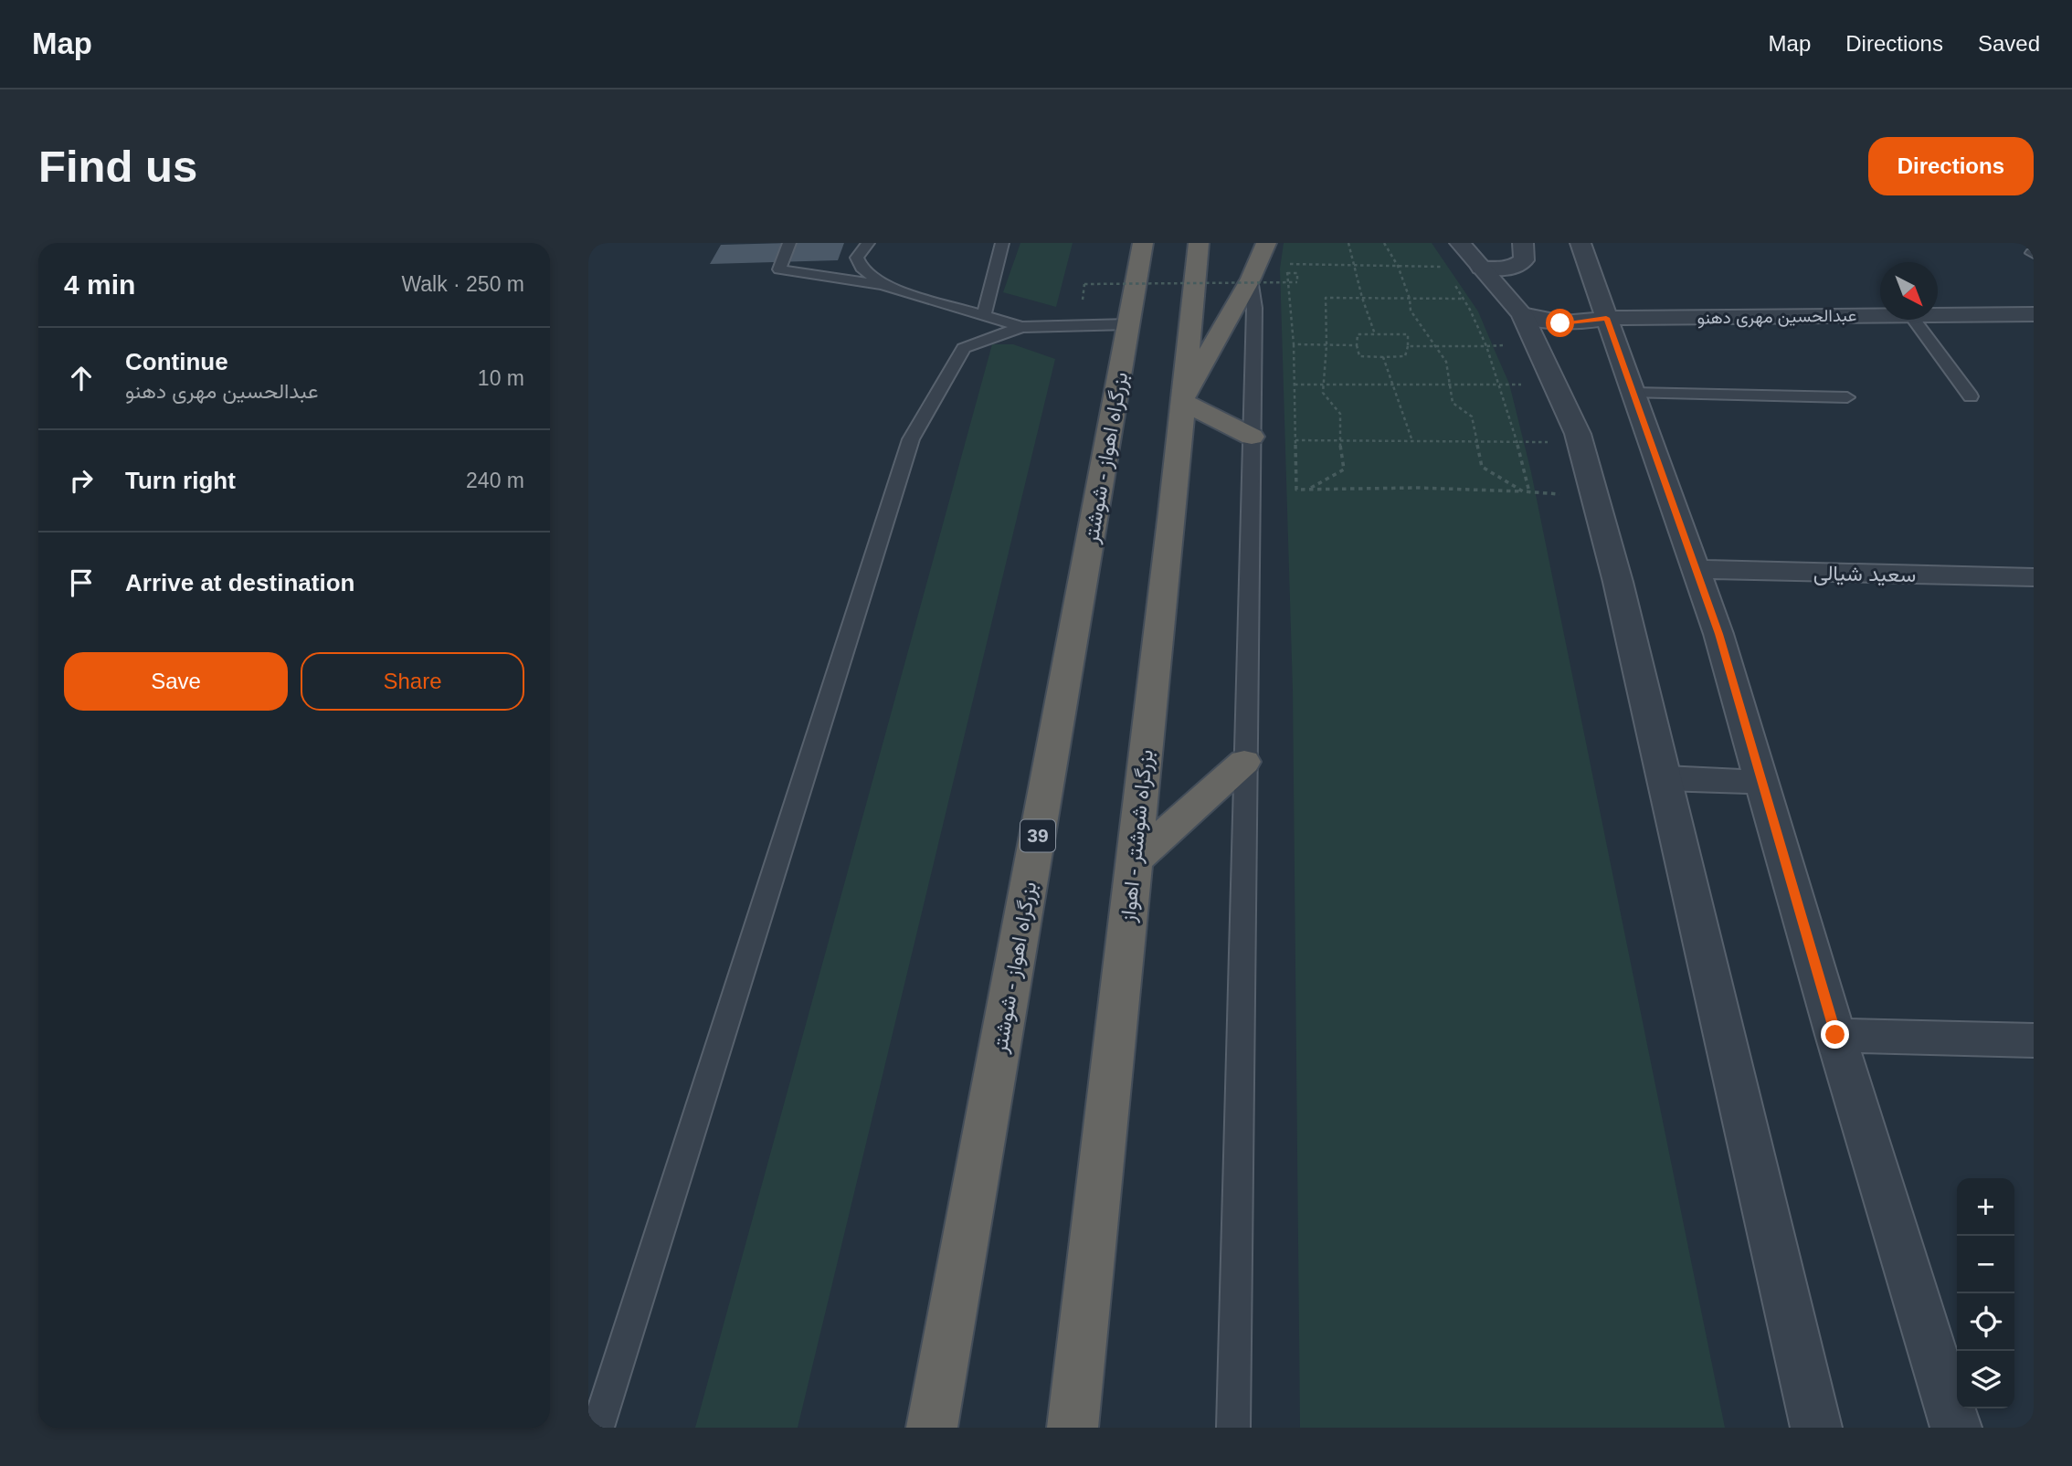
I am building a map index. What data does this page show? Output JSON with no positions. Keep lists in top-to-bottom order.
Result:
{
  "streets": {
    "highway": ["بزرگراه اهواز - شوشتر", "39", "بزرگراه شوشتر - اهواز"],
    "street": ["عبدالحسین مهری دهنو", "سعید شیالی"]
  },
  "north": "bottom right",
  "page": {
    "header": "Map",
    "nav": ["Map", "Directions", "Saved"],
    "buttons": [
      "Directions",
      ["Save", "Share"]
    ],
    "title": "Find us",
    "heading": ["4 min", "Walk · 250 m"],
    "list": [
      ["Continue", "عبدالحسین مهری دهنو", "10 m"],
      ["Turn right", "240 m"],
      "Arrive at destination"
    ],
    "map_buttons": ["+", "−"]
  }
}
